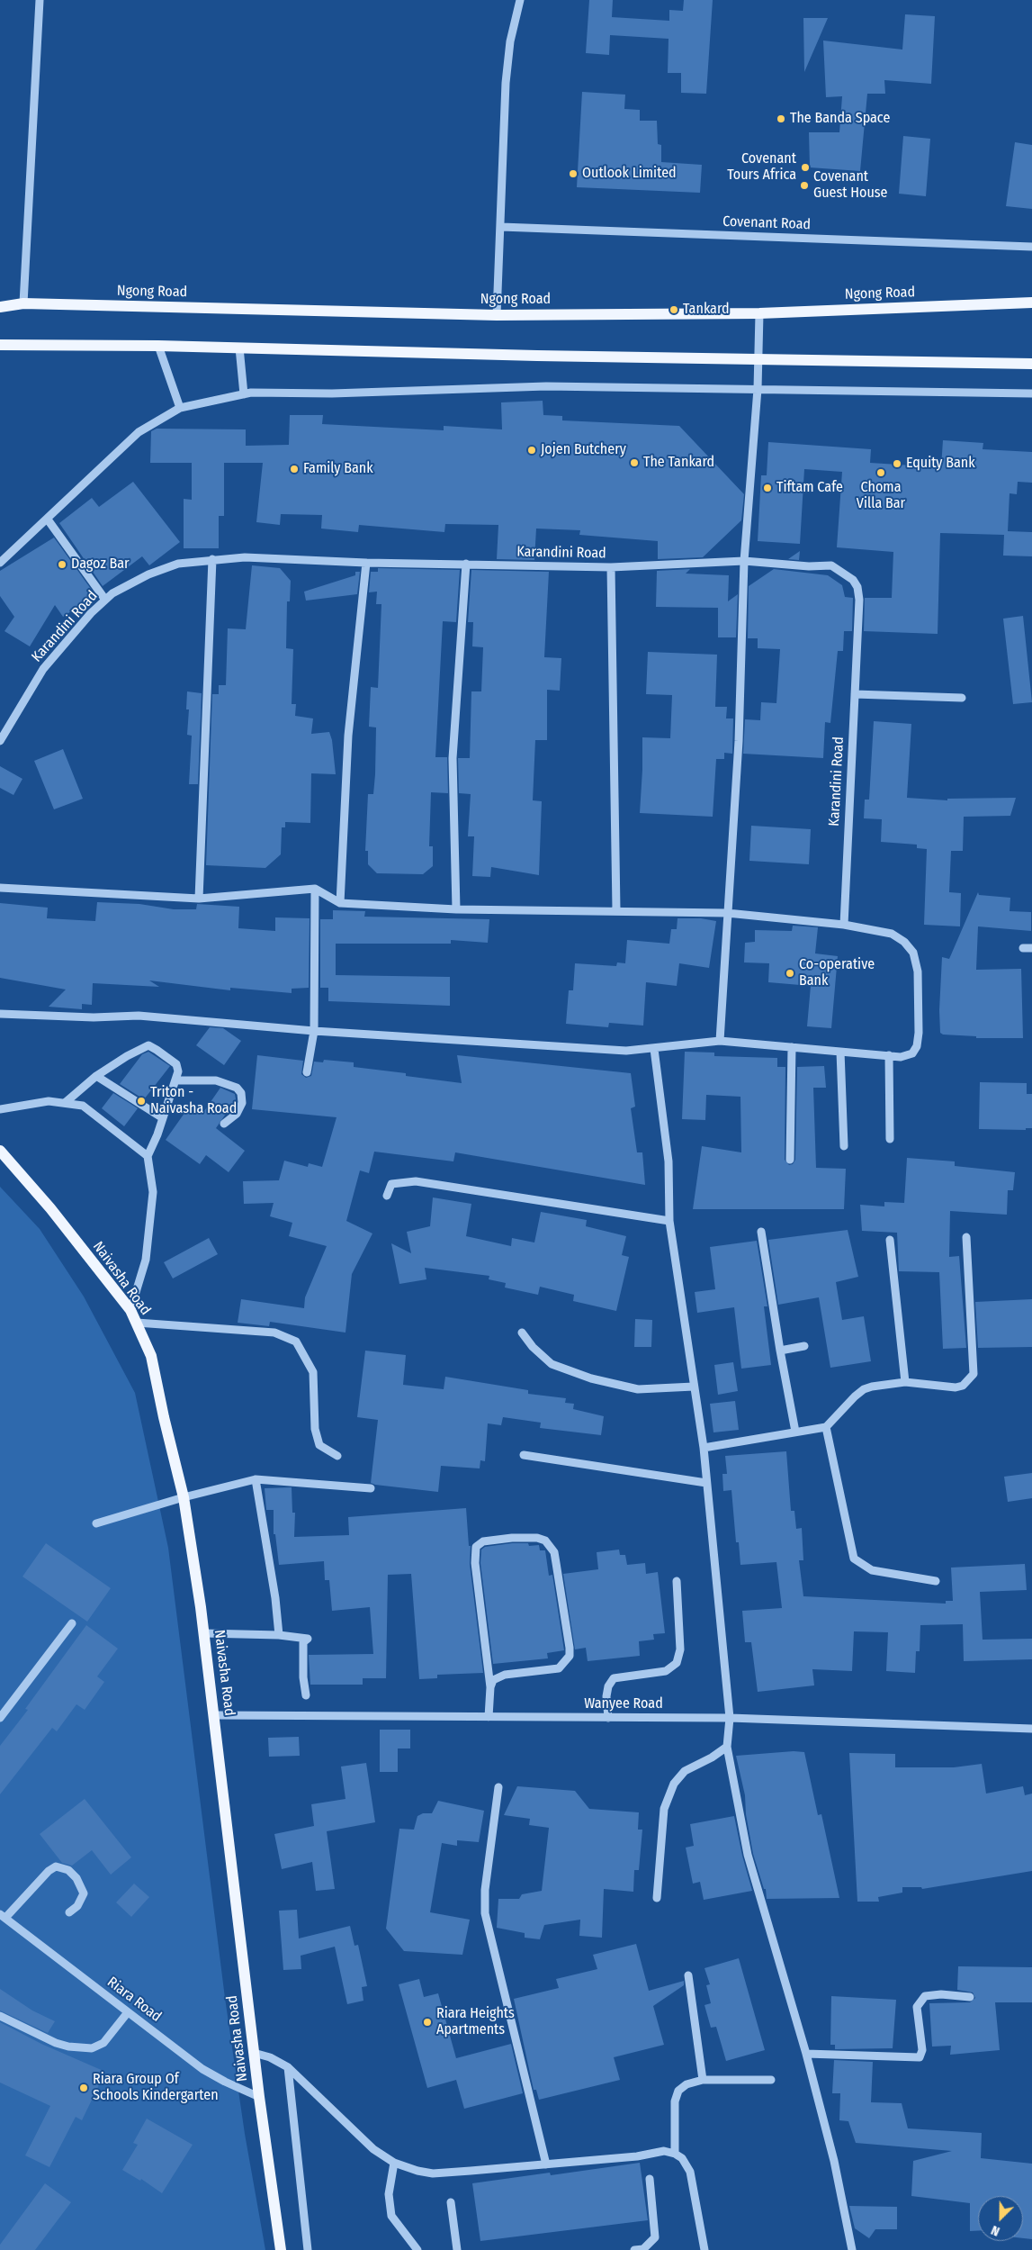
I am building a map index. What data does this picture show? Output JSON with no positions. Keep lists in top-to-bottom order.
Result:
{
  "streets": {
    "main road": ["Ngong Road", "Naivasha Road"],
    "street": [
      "Covenant Road",
      "Karandini Road",
      "Wanyee Road",
      "Riara Road"
    ]
  },
  "crossings": [
    ["Naivasha Road", "Wanyee Road"],
    ["Naivasha Road", "Riara Road"]
  ],
  "places": [
    "The Banda Space",
    "Covenant Tours Africa",
    "Outlook Limited",
    "Covenant Guest House",
    "Tankard",
    "Jojen Butchery",
    "The Tankard",
    "Equity Bank",
    "Family Bank",
    "Choma Villa Bar",
    "Tiftam Cafe",
    "Dagoz Bar",
    "Co-operative Bank",
    "Triton - Naivasha Road",
    "Riara Heights Apartments",
    "Riara Group Of Schools Kindergarten"
  ],
  "north": "bottom left"
}
